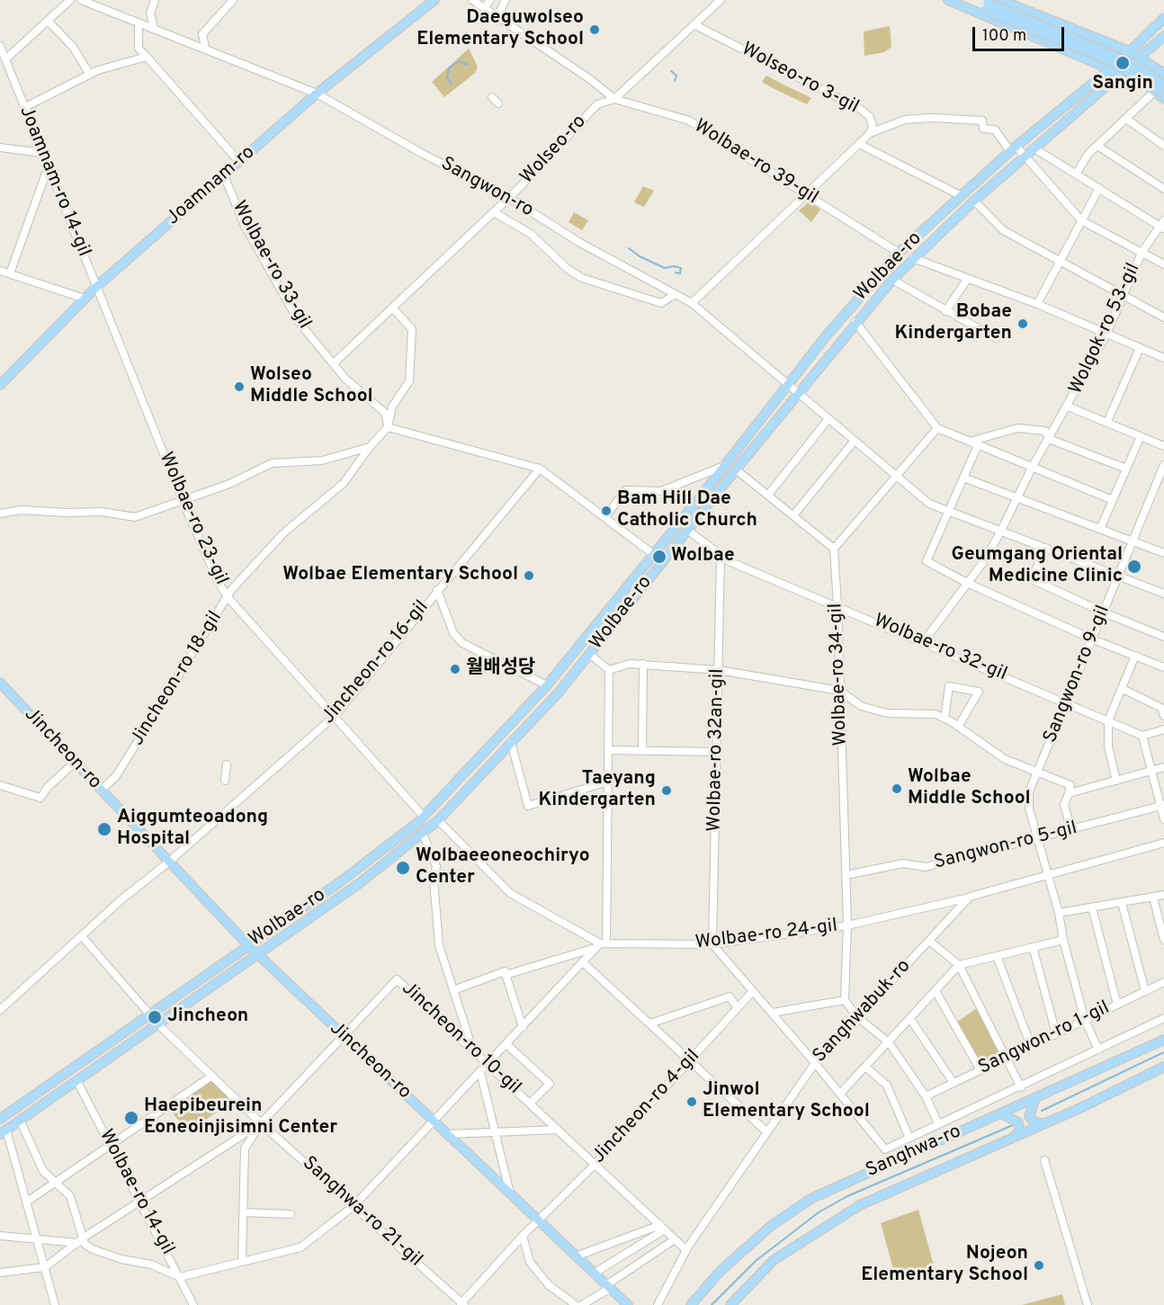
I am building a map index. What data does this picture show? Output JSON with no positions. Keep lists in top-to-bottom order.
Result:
{
  "streets": {
    "main road": [
      "Joamnam-ro",
      "Wolbae-ro",
      "Jincheon-ro",
      "Sanghwa-ro"
    ],
    "street": [
      "Wolseo-ro 3-gil",
      "Wolseo-ro",
      "Wolbae-ro 39-gil",
      "Joamnam-ro 14-gil",
      "Sangwon-ro",
      "Wolbae-ro 33-gil",
      "Wolgok-ro 53-gil",
      "Wolbae-ro 23-gil",
      "Wolbae-ro 32-gil",
      "Jincheon-ro 16-gil",
      "Wolbae-ro 34-gil",
      "Sangwon-ro 9-gil",
      "Jincheon-ro 18-gil",
      "Wolbae-ro 32an-gil",
      "Sangwon-ro 5-gil",
      "Wolbae-ro 24-gil",
      "Sanghwabuk-ro",
      "Jincheon-ro 10-gil",
      "Sangwon-ro 1-gil",
      "Jincheon-ro 4-gil",
      "Wolbae-ro 14-gil",
      "Sanghwa-ro 21-gil"
    ]
  },
  "crossings": [
    ["Wolseo-ro 3-gil", "Wolseo-ro"],
    ["Wolseo-ro 3-gil", "Wolbae-ro 39-gil"],
    ["Wolseo-ro 3-gil", "Sangwon-ro"],
    ["Wolseo-ro", "Wolbae-ro 39-gil"],
    ["Wolseo-ro", "Sangwon-ro"],
    ["Wolseo-ro", "Wolbae-ro 33-gil"],
    ["Wolbae-ro 39-gil", "Wolbae-ro"],
    ["Joamnam-ro 14-gil", "Joamnam-ro"],
    ["Joamnam-ro 14-gil", "Wolbae-ro 23-gil"],
    ["Joamnam-ro", "Sangwon-ro"],
    ["Joamnam-ro", "Wolbae-ro 33-gil"],
    ["Joamnam-ro", "Wolbae-ro 23-gil"],
    ["Sangwon-ro", "Wolbae-ro"],
    ["Sangwon-ro", "Wolgok-ro 53-gil"],
    ["Sangwon-ro", "Sangwon-ro 9-gil"],
    ["Wolbae-ro 33-gil", "Jincheon-ro 18-gil"],
    ["Wolbae-ro", "Wolbae-ro 23-gil"],
    ["Wolbae-ro", "Wolbae-ro 32-gil"],
    ["Wolbae-ro", "Jincheon-ro 16-gil"],
    ["Wolbae-ro", "Jincheon-ro"],
    ["Wolbae-ro", "Wolbae-ro 24-gil"],
    ["Wolbae-ro", "Wolbae-ro 14-gil"],
    ["Wolbae-ro", "Sanghwa-ro 21-gil"],
    ["Wolgok-ro 53-gil", "Wolbae-ro 32-gil"],
    ["Wolbae-ro 23-gil", "Jincheon-ro 16-gil"],
    ["Wolbae-ro 23-gil", "Jincheon-ro 18-gil"],
    ["Wolbae-ro 32-gil", "Wolbae-ro 34-gil"],
    ["Wolbae-ro 32-gil", "Sangwon-ro 9-gil"],
    ["Wolbae-ro 32-gil", "Wolbae-ro 32an-gil"],
    ["Jincheon-ro 16-gil", "Jincheon-ro"],
    ["Wolbae-ro 34-gil", "Sangwon-ro 5-gil"],
    ["Wolbae-ro 34-gil", "Wolbae-ro 24-gil"],
    ["Sangwon-ro 9-gil", "Sangwon-ro 5-gil"],
    ["Sangwon-ro 9-gil", "Sangwon-ro 1-gil"],
    ["Jincheon-ro 18-gil", "Jincheon-ro"],
    ["Jincheon-ro", "Jincheon-ro 10-gil"],
    ["Jincheon-ro", "Jincheon-ro 4-gil"],
    ["Wolbae-ro 32an-gil", "Wolbae-ro 24-gil"],
    ["Wolbae-ro 24-gil", "Sanghwabuk-ro"],
    ["Sanghwabuk-ro", "Jincheon-ro 10-gil"],
    ["Jincheon-ro 10-gil", "Jincheon-ro 4-gil"],
    ["Jincheon-ro 4-gil", "Sanghwa-ro 21-gil"]
  ],
  "places": [
    "Daeguwolseo Elementary School",
    "Sangin",
    "Bobae Kindergarten",
    "Wolseo Middle School",
    "Bam Hill Dae Catholic Church",
    "Wolbae",
    "Geumgang Oriental Medicine Clinic",
    "Wolbae Elementary School",
    "월배성당",
    "Wolbae Middle School",
    "Taeyang Kindergarten",
    "Aiggumteoadong Hospital",
    "Wolbaeeoneochiryo Center",
    "Jincheon",
    "Jinwol Elementary School",
    "Haepibeurein Eoneoinjisimni Center",
    "Nojeon Elementary School"
  ],
  "scale_bar": "100 m"
}
